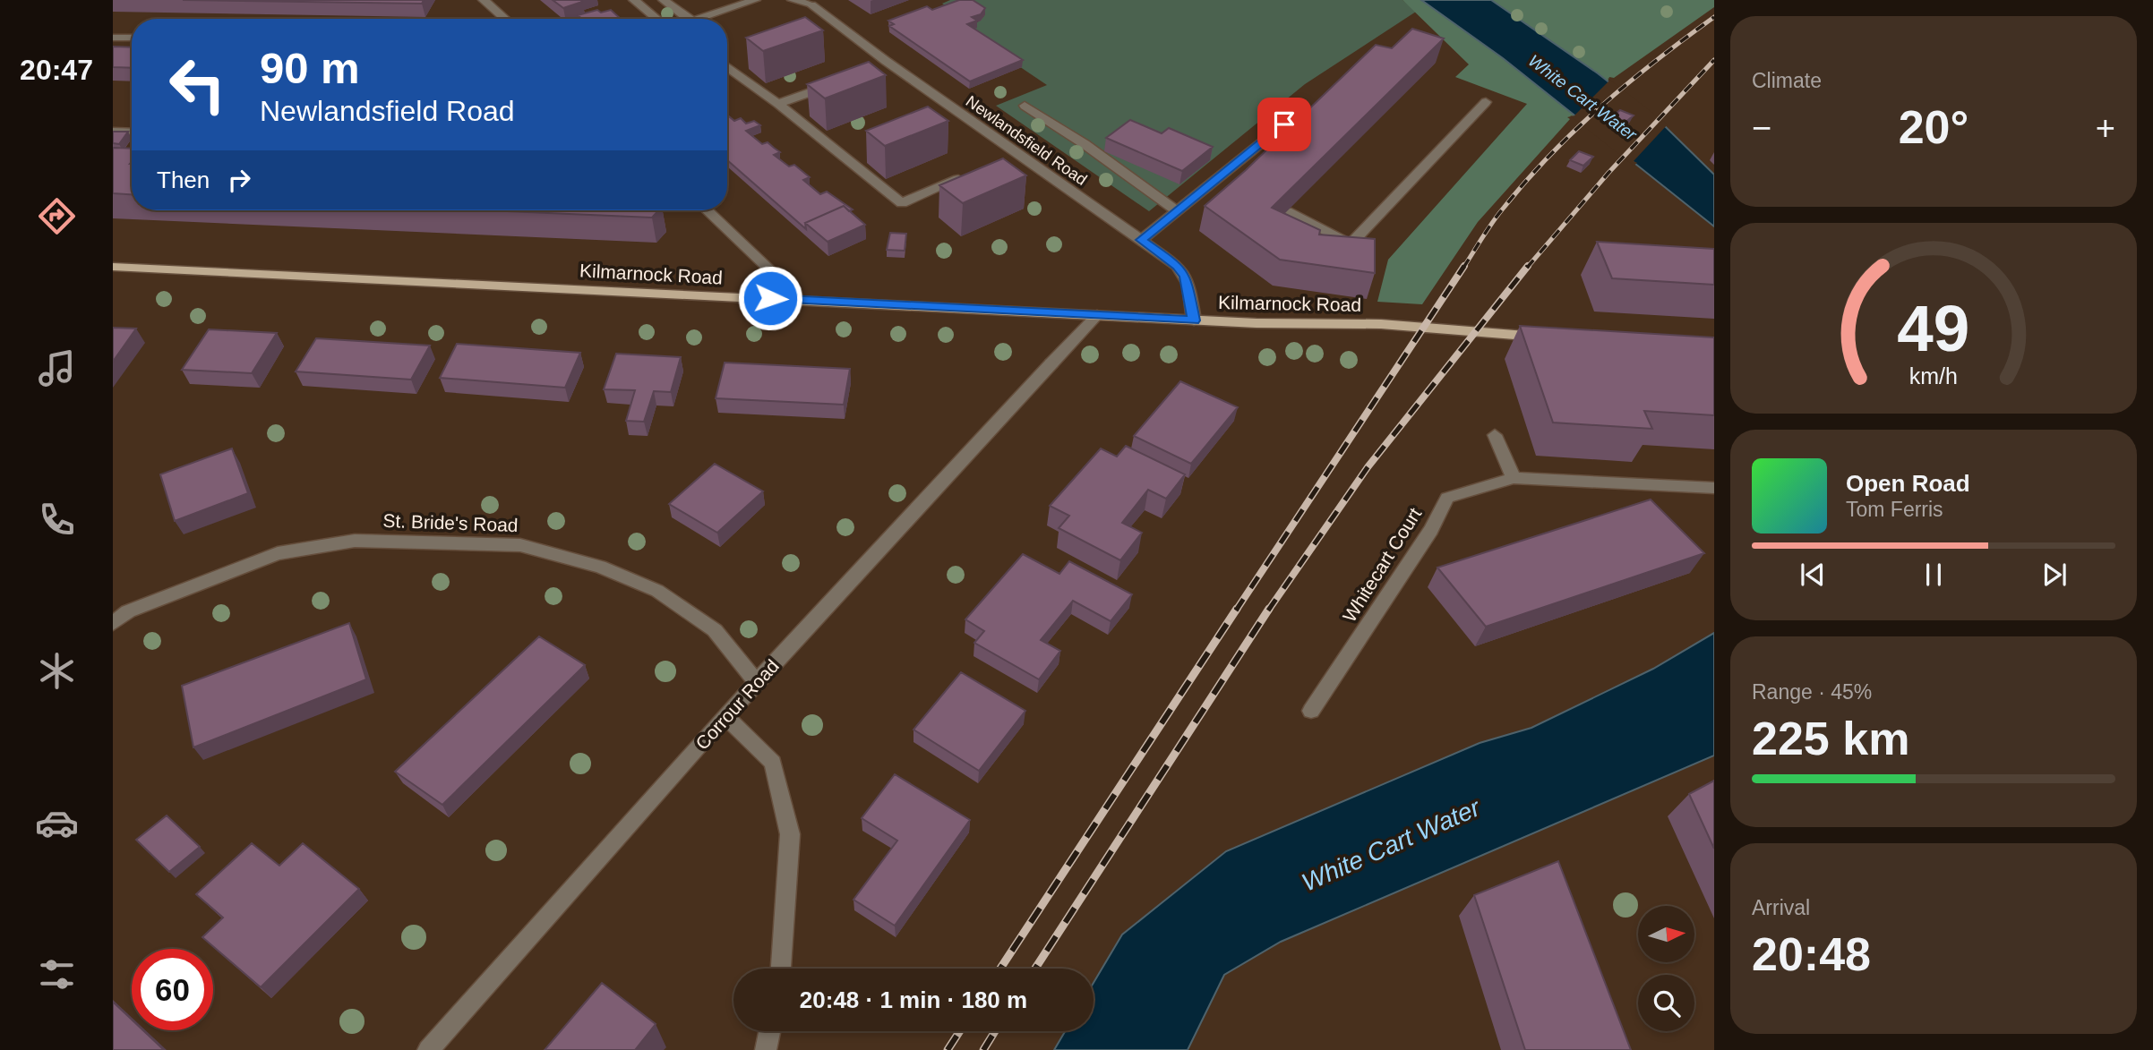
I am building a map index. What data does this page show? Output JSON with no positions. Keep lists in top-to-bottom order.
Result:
{
  "streets": {
    "main road": ["Kilmarnock Road"],
    "street": [
      "Newlandsfield Road",
      "St. Bride's Road",
      "Whitecart Court",
      "Corrour Road"
    ]
  },
  "crossings": [
    ["Newlandsfield Road", "Kilmarnock Road"],
    ["Kilmarnock Road", "Corrour Road"],
    ["St. Bride's Road", "Corrour Road"]
  ],
  "water": ["White Cart Water"],
  "north": "right",
  "page": {
    "tabs": "20:47",
    "tile": [
      "Climate",
      ["Range · 45%", "225 km"],
      ["Arrival", "20:48"]
    ],
    "turn": ["90 m", "Newlandsfield Road"],
    "heat": ["−", "20°", "+"],
    "then": "Then",
    "song": ["Open Road", "Tom Ferris"],
    "limit": "60",
    "trip": "20:48 · 1 min · 180 m",
    "gauge": ["49", "km/h"]
  }
}
